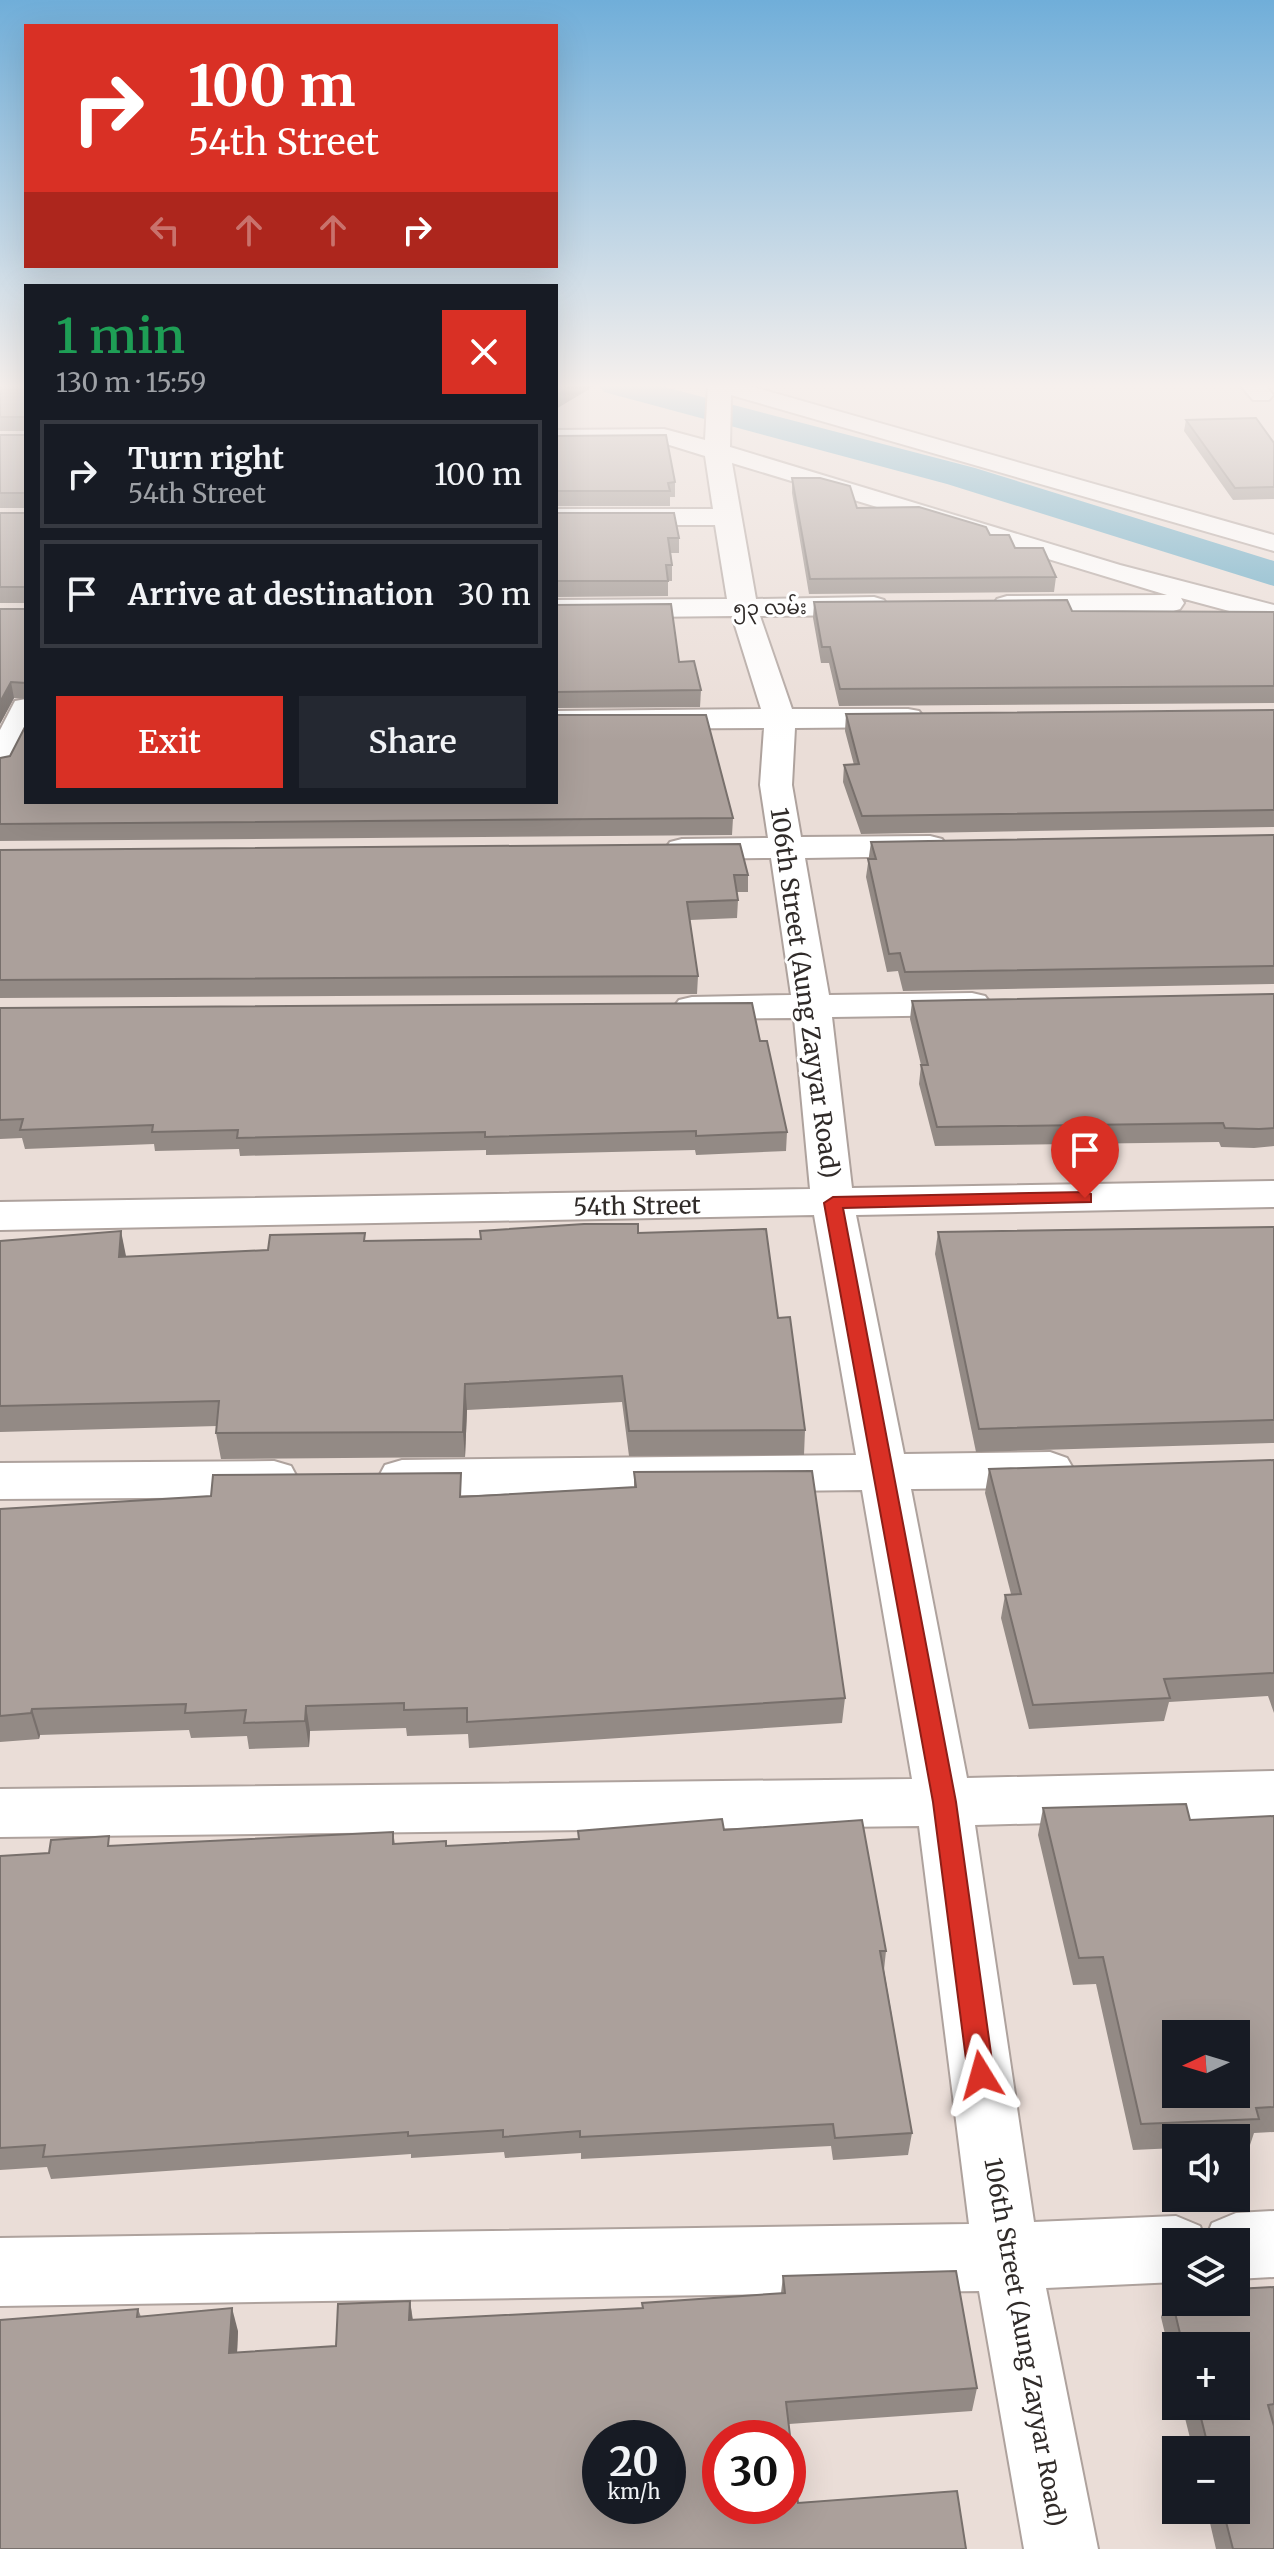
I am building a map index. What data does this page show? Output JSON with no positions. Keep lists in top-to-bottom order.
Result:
{
  "streets": {
    "street": ["၅၃ လမ်း", "106th Street (Aung Zayyar Road)", "54th Street"]
  },
  "crossings": [
    ["၅၃ လမ်း", "106th Street (Aung Zayyar Road)"],
    ["106th Street (Aung Zayyar Road)", "54th Street"]
  ],
  "north": "left",
  "page": {
    "turn": ["100 m", "54th Street"],
    "heading": ["1 min", "130 m · 15:59"],
    "list": [
      {
        "name": "Turn right",
        "note": "54th Street",
        "value": "100 m"
      },
      {
        "name": "Arrive at destination",
        "value": "30 m"
      }
    ],
    "buttons": ["Exit", "Share"],
    "map_buttons": ["+", "−"],
    "speed": "20 km/h",
    "limit": "30"
  }
}
